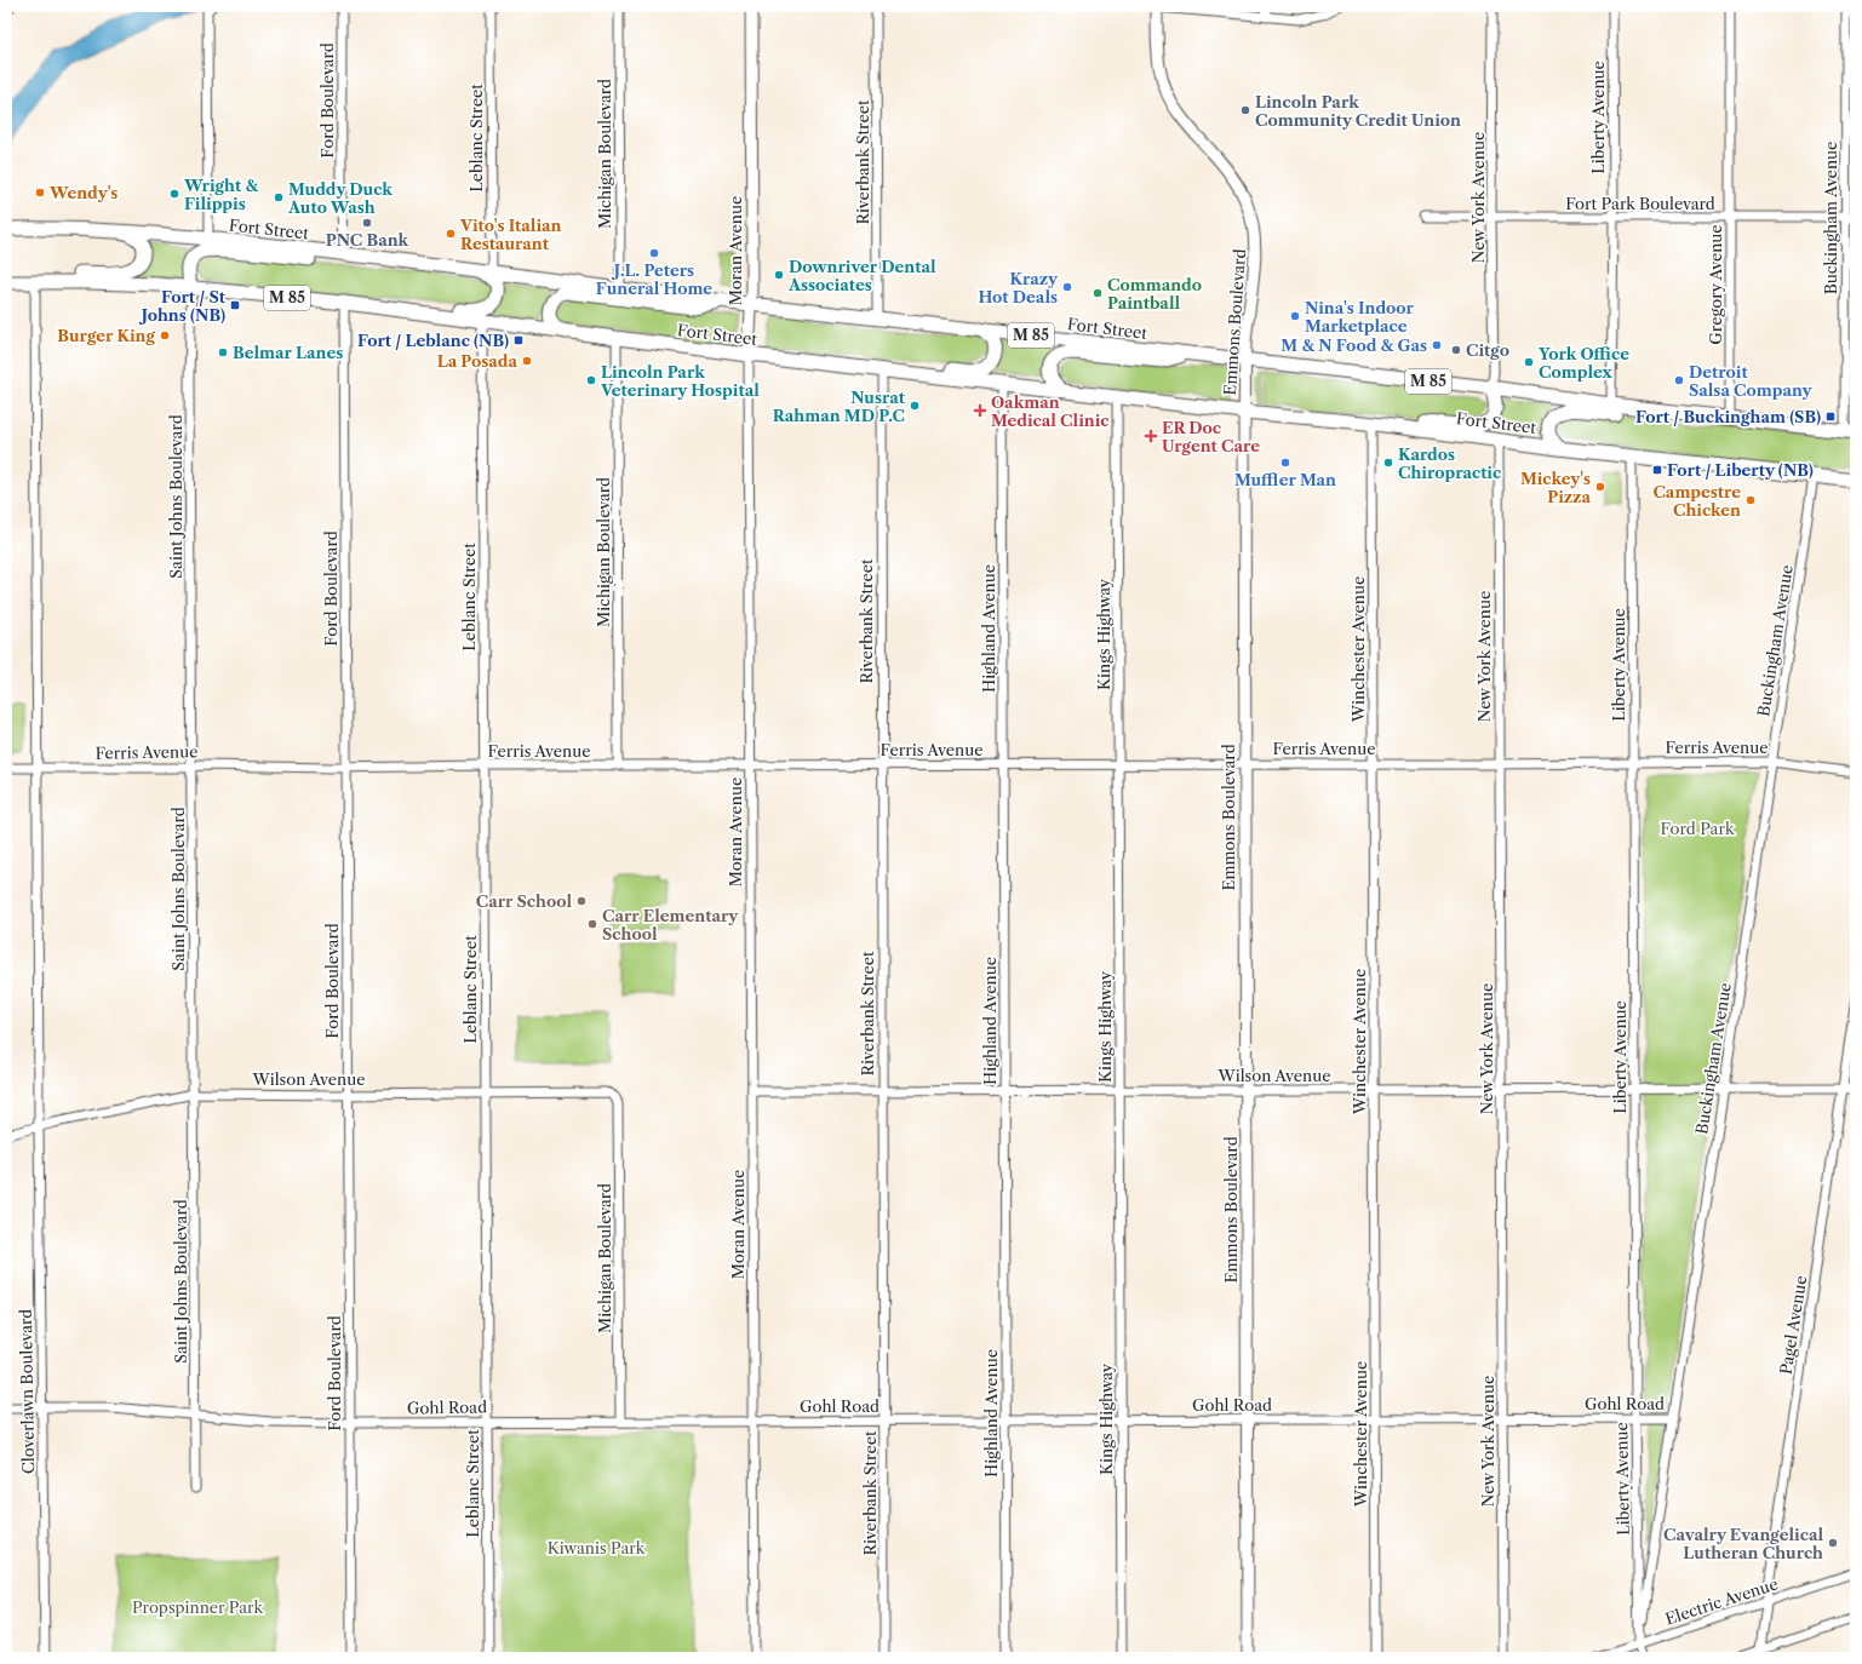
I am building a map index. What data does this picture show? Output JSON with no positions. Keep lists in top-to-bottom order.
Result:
{
  "streets": {
    "main road": ["Fort Street", "M 85"],
    "street": [
      "Ford Boulevard",
      "Liberty Avenue",
      "Leblanc Street",
      "Michigan Boulevard",
      "Riverbank Street",
      "New York Avenue",
      "Fort Park Boulevard",
      "Buckingham Avenue",
      "Moran Avenue",
      "Gregory Avenue",
      "Emmons Boulevard",
      "Saint Johns Boulevard",
      "Highland Avenue",
      "Kings Highway",
      "Winchester Avenue",
      "Ferris Avenue",
      "Wilson Avenue",
      "Pagel Avenue",
      "Cloverlawn Boulevard",
      "Gohl Road",
      "Electric Avenue"
    ]
  },
  "crossings": [
    ["Ford Boulevard", "Fort Street"],
    ["Ford Boulevard", "Ferris Avenue"],
    ["Ford Boulevard", "Wilson Avenue"],
    ["Ford Boulevard", "Gohl Road"],
    ["Liberty Avenue", "Fort Park Boulevard"],
    ["Liberty Avenue", "Buckingham Avenue"],
    ["Liberty Avenue", "Fort Street"],
    ["Liberty Avenue", "Ferris Avenue"],
    ["Liberty Avenue", "Wilson Avenue"],
    ["Liberty Avenue", "Gohl Road"],
    ["Liberty Avenue", "Electric Avenue"],
    ["Leblanc Street", "Fort Street"],
    ["Leblanc Street", "Ferris Avenue"],
    ["Leblanc Street", "Wilson Avenue"],
    ["Leblanc Street", "Gohl Road"],
    ["Michigan Boulevard", "Fort Street"],
    ["Michigan Boulevard", "Ferris Avenue"],
    ["Michigan Boulevard", "Wilson Avenue"],
    ["Michigan Boulevard", "Gohl Road"],
    ["Riverbank Street", "Fort Street"],
    ["Riverbank Street", "Ferris Avenue"],
    ["Riverbank Street", "Wilson Avenue"],
    ["Riverbank Street", "Gohl Road"],
    ["New York Avenue", "Fort Park Boulevard"],
    ["New York Avenue", "Fort Street"],
    ["New York Avenue", "Ferris Avenue"],
    ["New York Avenue", "Wilson Avenue"],
    ["New York Avenue", "Gohl Road"],
    ["Fort Park Boulevard", "Buckingham Avenue"],
    ["Fort Park Boulevard", "Gregory Avenue"],
    ["Buckingham Avenue", "Fort Street"],
    ["Buckingham Avenue", "Ferris Avenue"],
    ["Buckingham Avenue", "Wilson Avenue"],
    ["Buckingham Avenue", "Gohl Road"],
    ["Buckingham Avenue", "Electric Avenue"],
    ["Fort Street", "Moran Avenue"],
    ["Fort Street", "Gregory Avenue"],
    ["Fort Street", "Emmons Boulevard"],
    ["Fort Street", "Saint Johns Boulevard"],
    ["Fort Street", "Highland Avenue"],
    ["Fort Street", "Kings Highway"],
    ["Fort Street", "Winchester Avenue"],
    ["Fort Street", "Cloverlawn Boulevard"],
    ["Moran Avenue", "Ferris Avenue"],
    ["Moran Avenue", "Wilson Avenue"],
    ["Moran Avenue", "Gohl Road"],
    ["Emmons Boulevard", "Ferris Avenue"],
    ["Emmons Boulevard", "Wilson Avenue"],
    ["Emmons Boulevard", "Gohl Road"],
    ["Saint Johns Boulevard", "Ferris Avenue"],
    ["Saint Johns Boulevard", "Wilson Avenue"],
    ["Saint Johns Boulevard", "Gohl Road"],
    ["Highland Avenue", "Ferris Avenue"],
    ["Highland Avenue", "Wilson Avenue"],
    ["Highland Avenue", "Gohl Road"],
    ["Kings Highway", "Ferris Avenue"],
    ["Kings Highway", "Wilson Avenue"],
    ["Kings Highway", "Gohl Road"],
    ["Winchester Avenue", "Ferris Avenue"],
    ["Winchester Avenue", "Wilson Avenue"],
    ["Winchester Avenue", "Gohl Road"],
    ["Ferris Avenue", "Cloverlawn Boulevard"],
    ["Wilson Avenue", "Pagel Avenue"],
    ["Wilson Avenue", "Cloverlawn Boulevard"],
    ["Pagel Avenue", "Electric Avenue"],
    ["Cloverlawn Boulevard", "Gohl Road"]
  ],
  "parks": ["Ford Park", "Kiwanis Park", "Propspinner Park"],
  "places": {
    "other": [
      "Lincoln Park Community Credit Union",
      "Wendy's",
      "Wright & Filippis",
      "Muddy Duck Auto Wash",
      "PNC Bank",
      "Vito's Italian Restaurant",
      "J.L. Peters Funeral Home",
      "Downriver Dental Associates",
      "Krazy Hot Deals",
      "Commando Paintball",
      "Nina's Indoor Marketplace",
      "Burger King",
      "M & N Food & Gas",
      "Citgo",
      "Belmar Lanes",
      "La Posada",
      "York Office Complex",
      "Lincoln Park Veterinary Hospital",
      "Detroit Salsa Company",
      "Nusrat Rahman MD P.C",
      "Muffler Man",
      "Kardos Chiropractic",
      "Mickey's Pizza",
      "Campestre Chicken",
      "Carr School",
      "Carr Elementary School",
      "Cavalry Evangelical Lutheran Church"
    ],
    "transit": [
      "Fort / St Johns (NB)",
      "Fort / Leblanc (NB)",
      "Fort / Buckingham (SB)",
      "Fort / Liberty (NB)"
    ],
    "health": ["Oakman Medical Clinic", "ER Doc Urgent Care"]
  }
}
